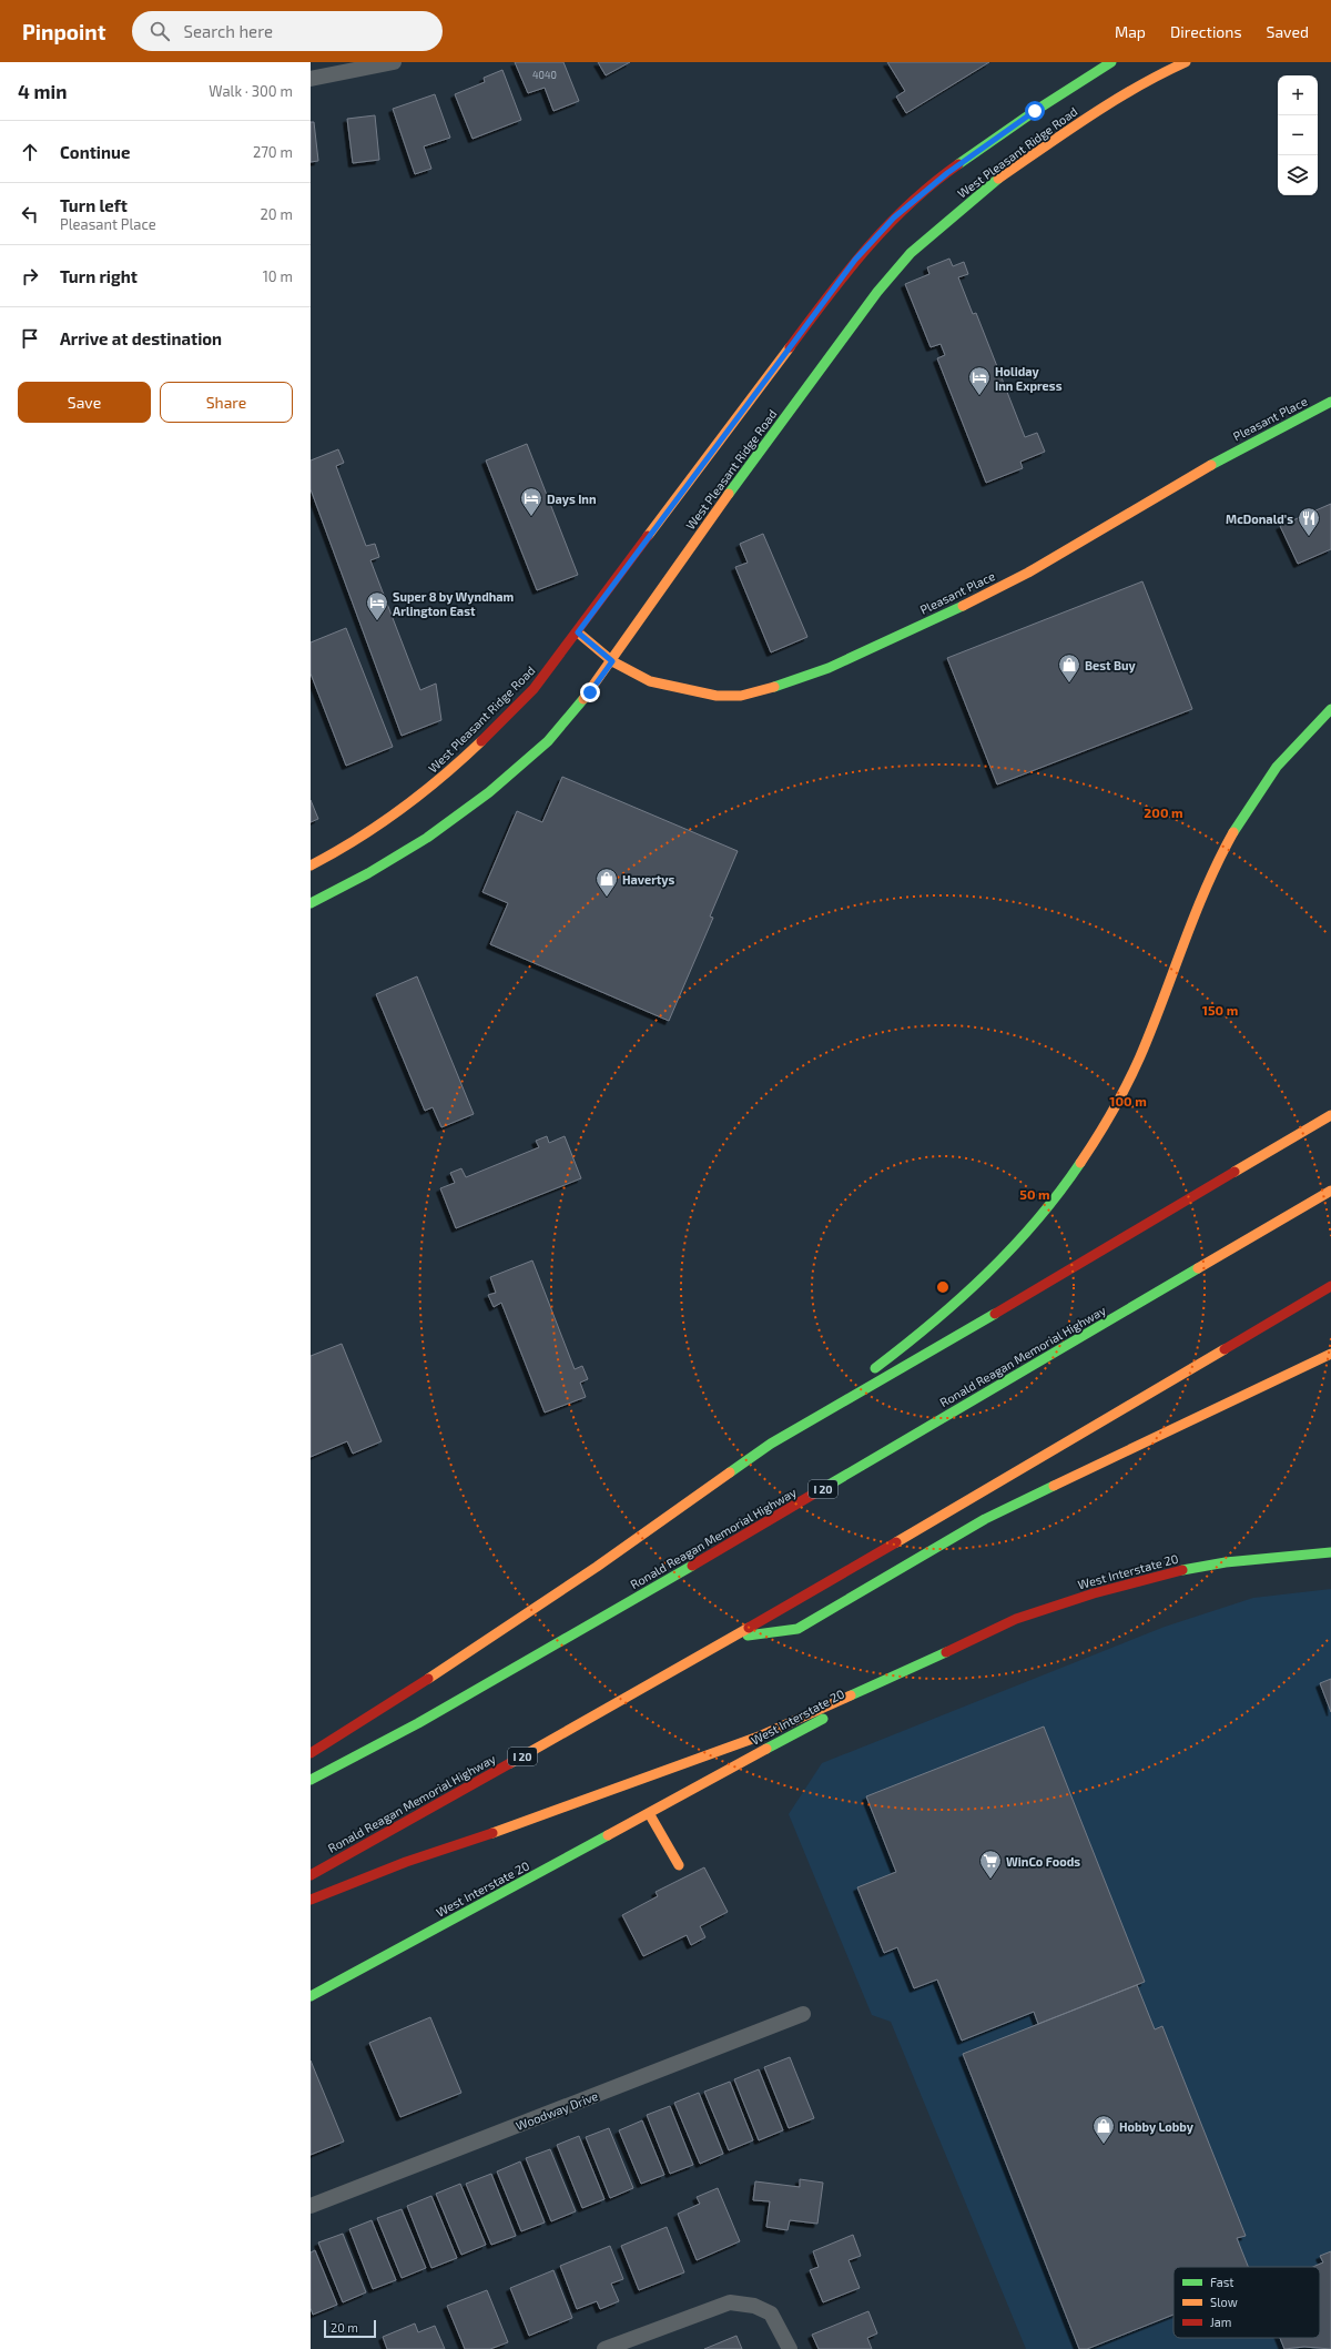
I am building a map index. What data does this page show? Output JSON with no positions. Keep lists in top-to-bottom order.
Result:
{
  "streets": {
    "main road": [
      "West Pleasant Ridge Road",
      "Pleasant Place",
      "Ronald Reagan Memorial Highway",
      "I 20",
      "West Interstate 20"
    ],
    "street": ["Woodway Drive"]
  },
  "crossings": [
    ["West Pleasant Ridge Road", "Pleasant Place"]
  ],
  "places": {
    "hotel": ["Holiday Inn Express", "Days Inn", "Super 8 by Wyndham Arlington East"],
    "restaurant": ["McDonald's"],
    "shop": ["Best Buy", "Havertys", "Hobby Lobby"],
    "supermarket": ["WinCo Foods"]
  },
  "house_numbers": ["4040"],
  "legend": ["Fast", "Slow", "Jam"],
  "scale_bar": "20 m",
  "page": {
    "header": "Pinpoint",
    "search": "Search here",
    "nav": ["Map", "Directions", "Saved"],
    "heading": ["4 min", "Walk · 300 m"],
    "map_buttons": ["+", "−"],
    "list": [
      ["Continue", "270 m"],
      ["Turn left", "Pleasant Place", "20 m"],
      ["Turn right", "10 m"],
      "Arrive at destination"
    ],
    "buttons": ["Save", "Share"],
    "scale": "20 m"
  },
  "rings": [
    "200 m",
    "150 m",
    "100 m",
    "50 m"
  ]
}
